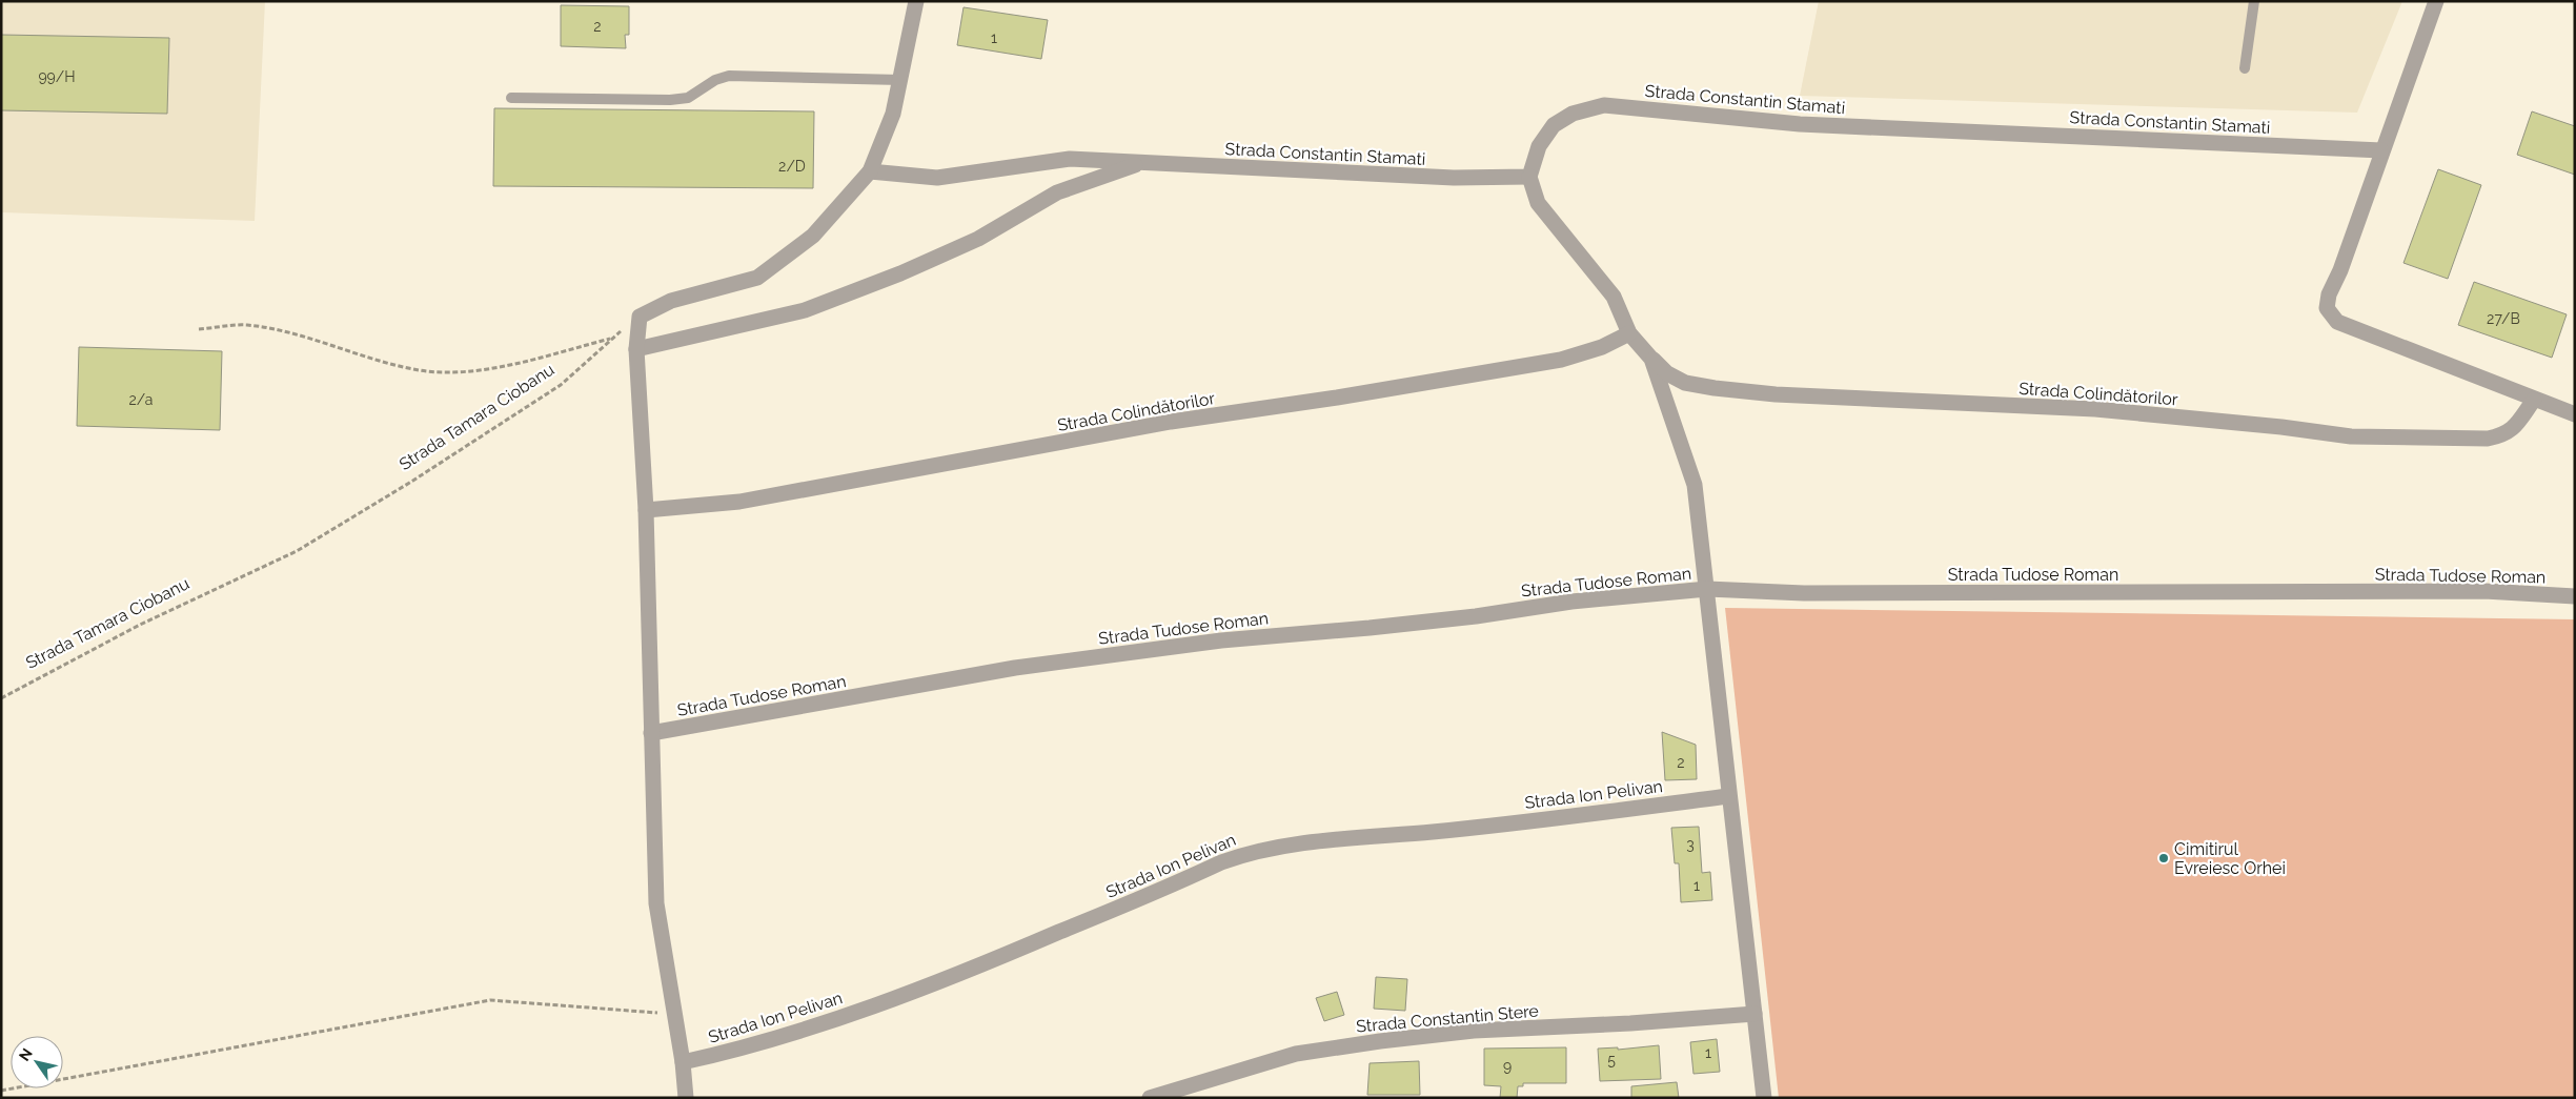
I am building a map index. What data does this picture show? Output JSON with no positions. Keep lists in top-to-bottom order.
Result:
{
  "streets": {
    "street": [
      "Strada Constantin Stamati",
      "Strada Colindătorilor",
      "Strada Tudose Roman",
      "Strada Ion Pelivan",
      "Strada Constantin Stere"
    ],
    "path": ["Strada Tamara Ciobanu"]
  },
  "places": ["Cimitirul Evreiesc Orhei"],
  "house_numbers": [
    "2",
    "1",
    "99/H",
    "2/D",
    "27/B",
    "2/a",
    "2",
    "3",
    "1",
    "1",
    "5",
    "9"
  ],
  "north": "top left"
}
